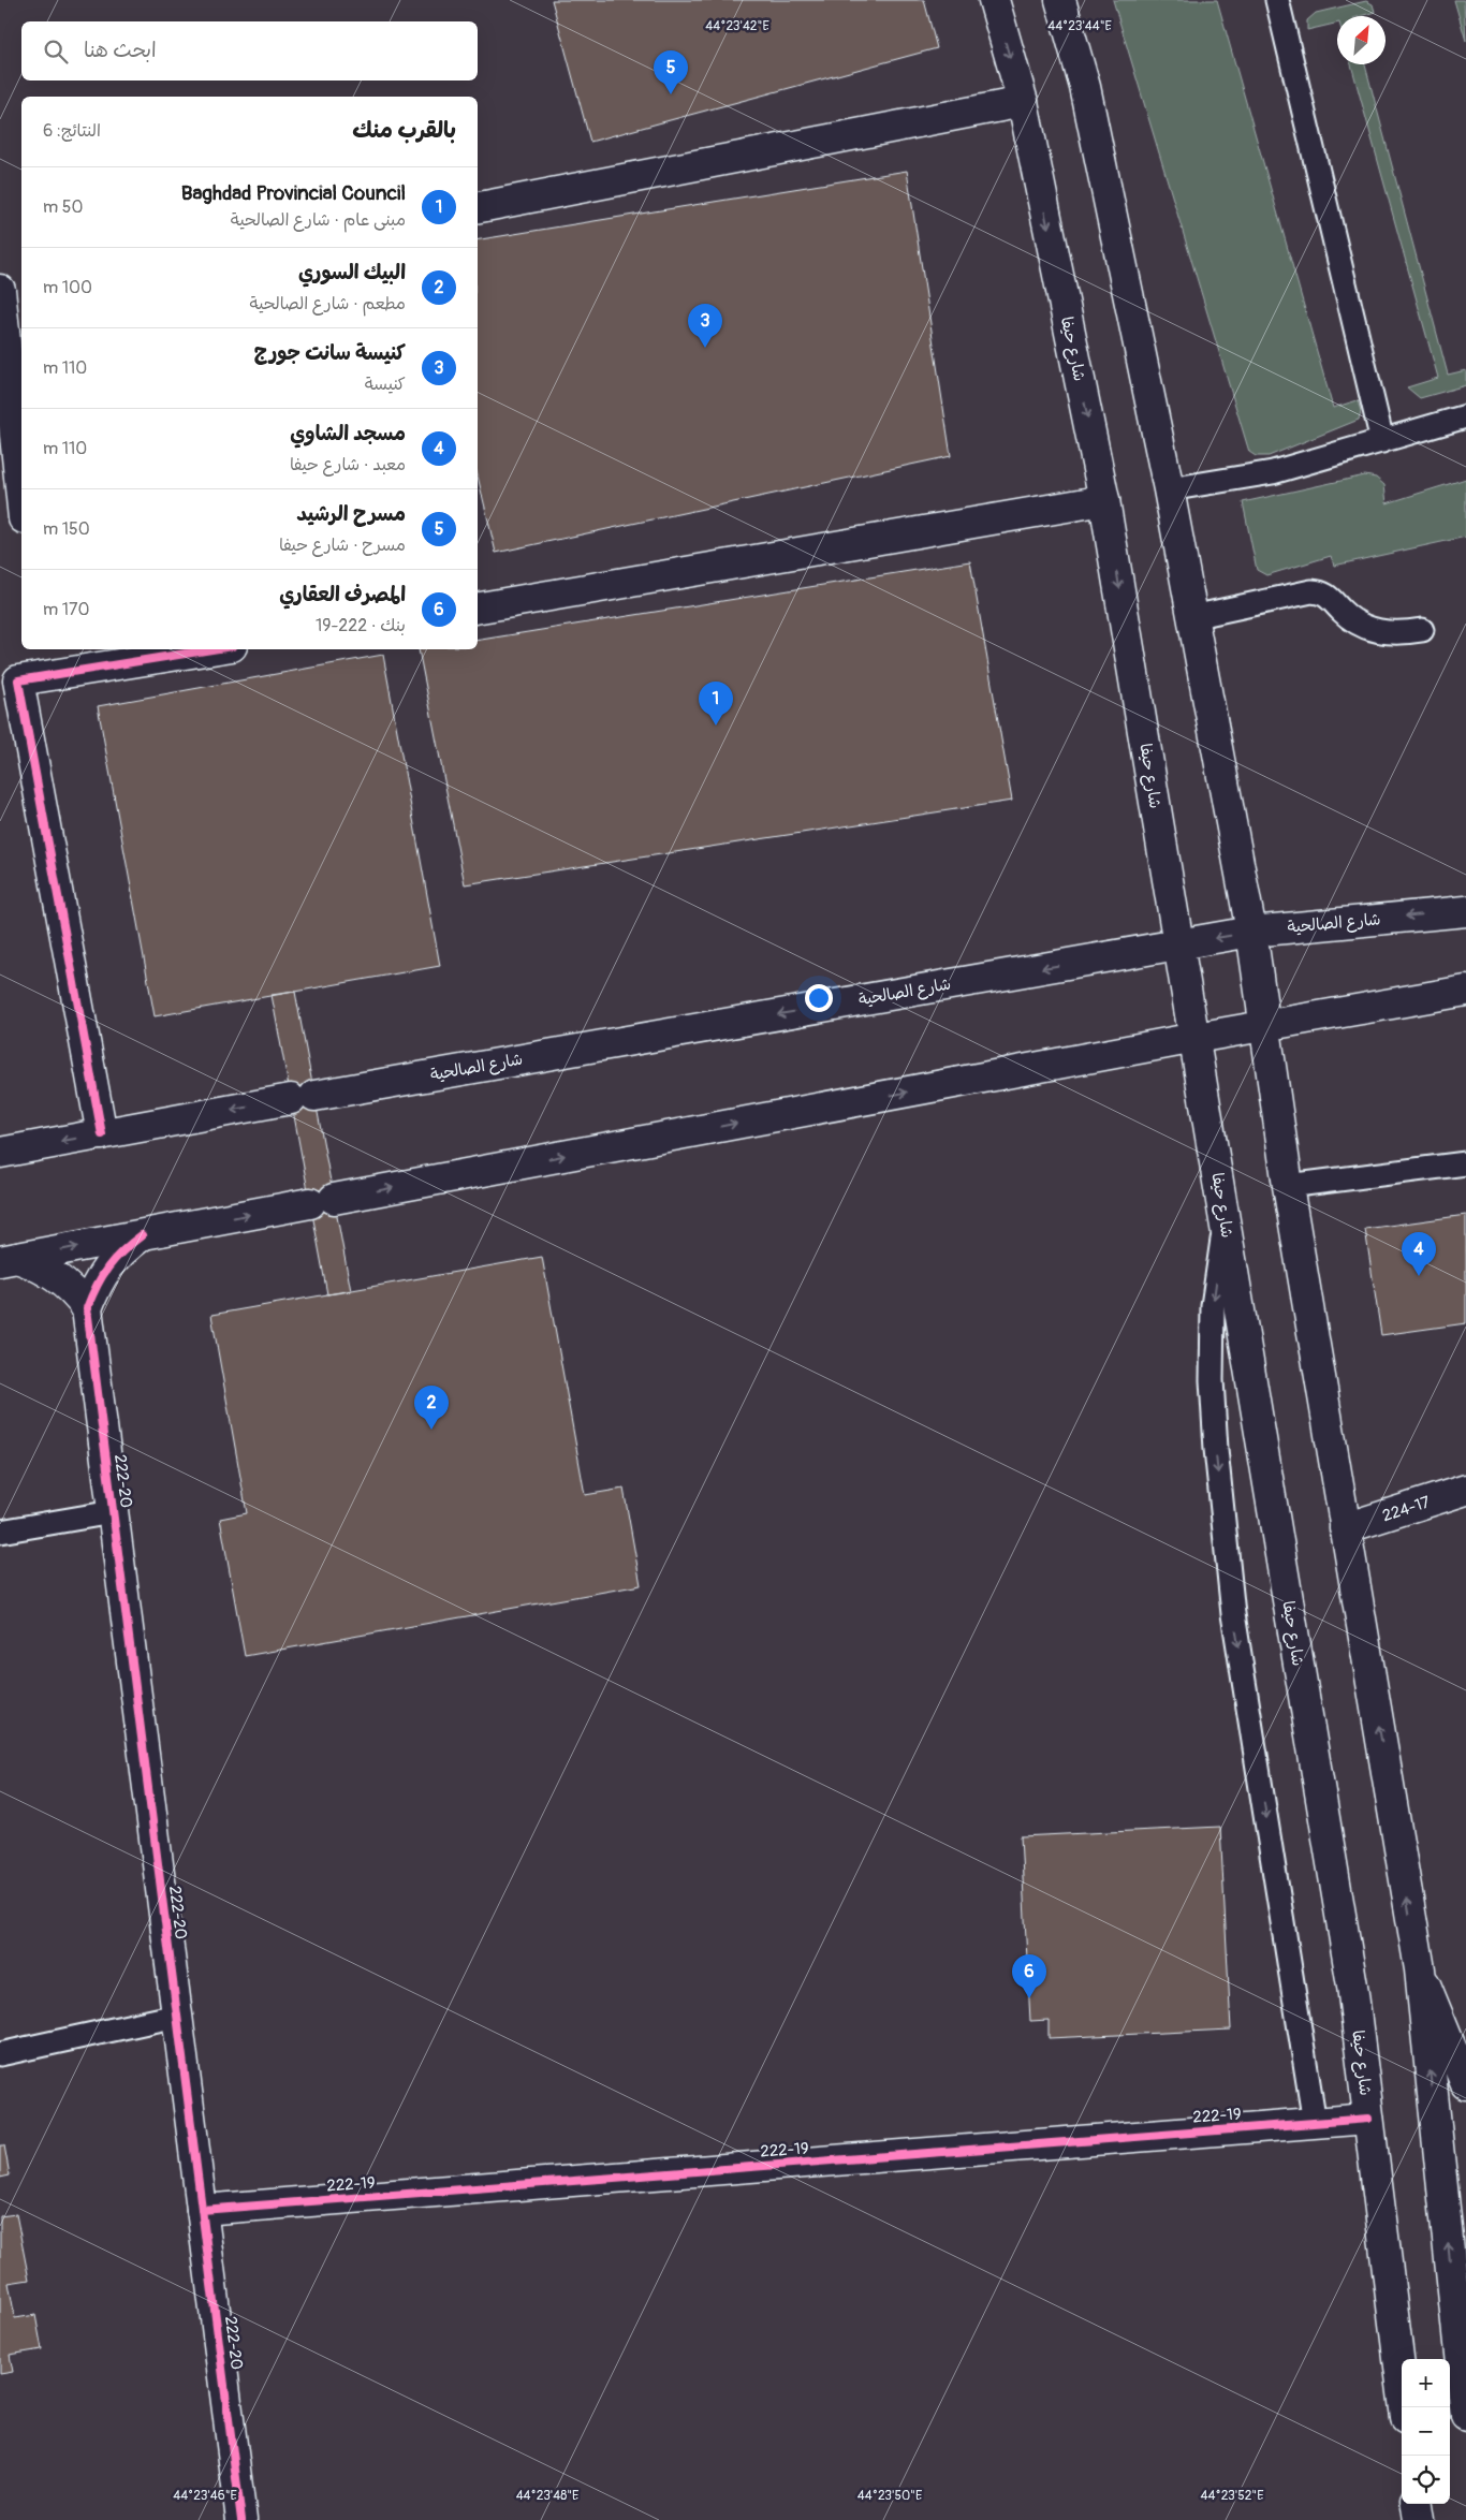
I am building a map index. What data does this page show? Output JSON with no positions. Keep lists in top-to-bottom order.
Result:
{
  "streets": {
    "main road": [
      "شارع حيفا",
      "شارع الصالحية",
      "222-20",
      "224-17",
      "222-19"
    ]
  },
  "crossings": [
    ["شارع حيفا", "شارع الصالحية"],
    ["شارع حيفا", "222-19"],
    ["222-20", "222-19"]
  ],
  "north": "top right",
  "page": {
    "search": "ابحث هنا",
    "pins": [
      "5",
      "3",
      "1",
      "4",
      "2",
      "6"
    ],
    "heading": ["بالقرب منك", "النتائج: 6"],
    "list": [
      {
        "mark": "1",
        "name": "Baghdad Provincial Council",
        "note": "مبنى عام · شارع الصالحية",
        "value": "50 m"
      },
      {
        "mark": "2",
        "name": "البيك السوري",
        "note": "مطعم · شارع الصالحية",
        "value": "100 m"
      },
      {
        "mark": "3",
        "name": "كنيسة سانت جورج",
        "note": "كنيسة",
        "value": "110 m"
      },
      {
        "mark": "4",
        "name": "مسجد الشاوي",
        "note": "معبد · شارع حيفا",
        "value": "110 m"
      },
      {
        "mark": "5",
        "name": "مسرح الرشيد",
        "note": "مسرح · شارع حيفا",
        "value": "150 m"
      },
      {
        "mark": "6",
        "name": "المصرف العقاري",
        "note": "بنك · 222-19",
        "value": "170 m"
      }
    ],
    "map_buttons": ["+", "−"]
  },
  "coordinates": [
    "44°23'42\"E",
    "44°23'44\"E",
    "44°23'46\"E",
    "44°23'48\"E",
    "44°23'50\"E",
    "44°23'52\"E"
  ]
}
